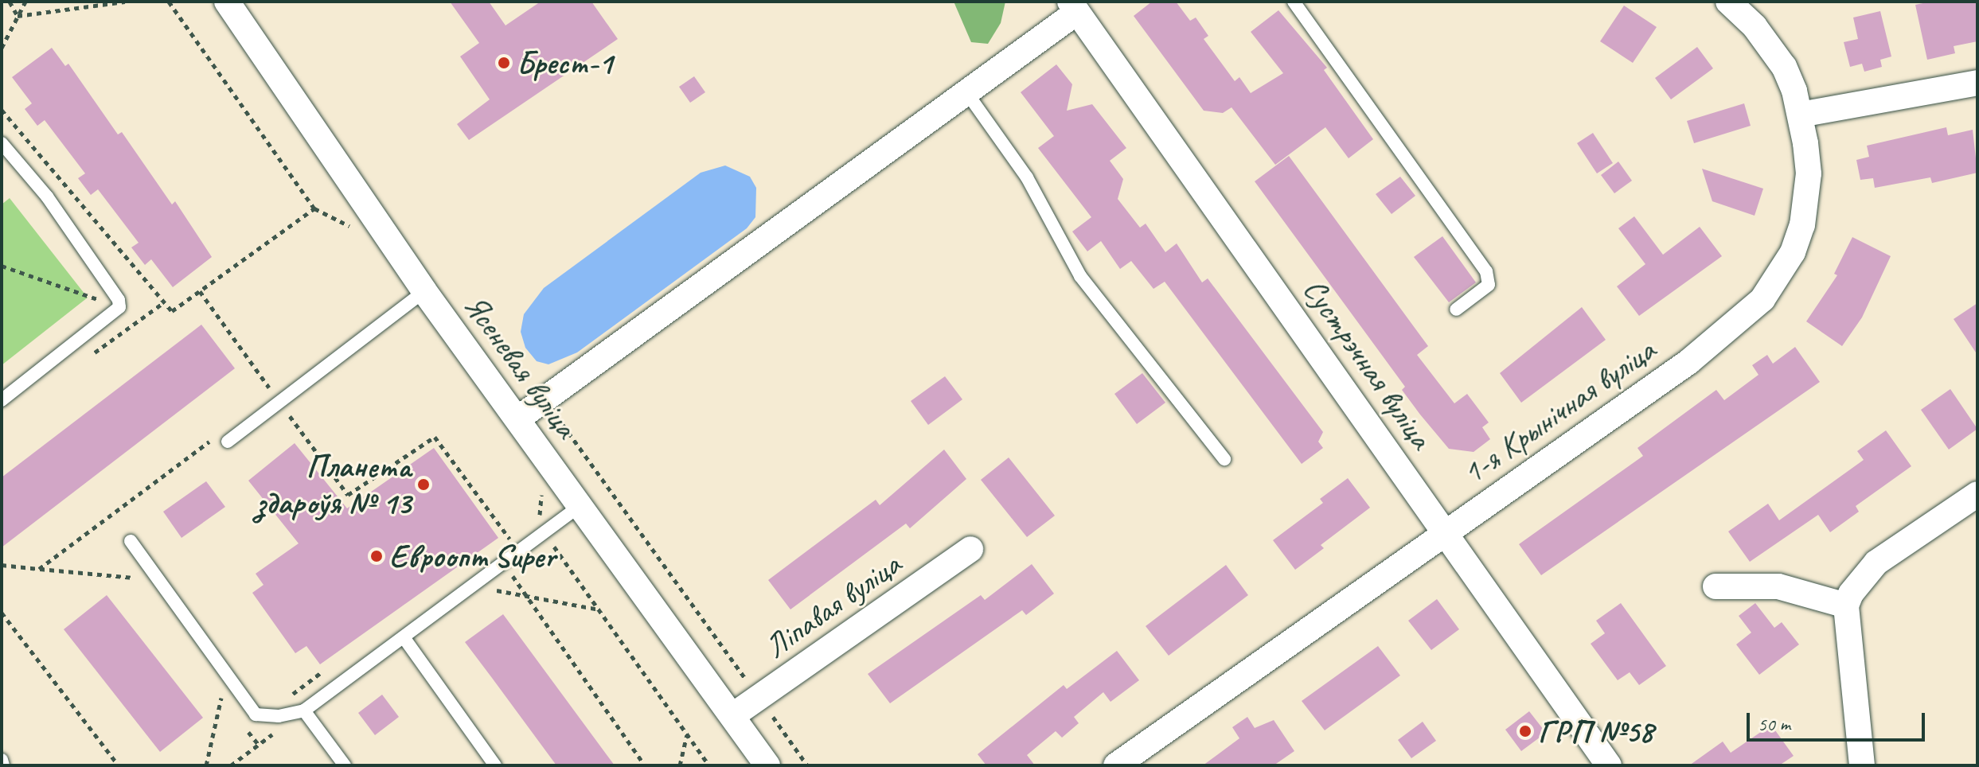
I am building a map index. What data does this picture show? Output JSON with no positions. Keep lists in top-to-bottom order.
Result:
{
  "streets": {
    "street": [
      "Сустрэчная вуліца",
      "Ясеневая вуліца",
      "1-я Крынічная вуліца",
      "Ліпавая вуліца"
    ]
  },
  "crossings": [
    ["Сустрэчная вуліца", "1-я Крынічная вуліца"],
    ["Ясеневая вуліца", "Ліпавая вуліца"]
  ],
  "places": [
    "Брест-1",
    "Планета здароўя № 13",
    "Евроопт Super",
    "ГРП №58"
  ],
  "scale_bar": "50 m"
}
